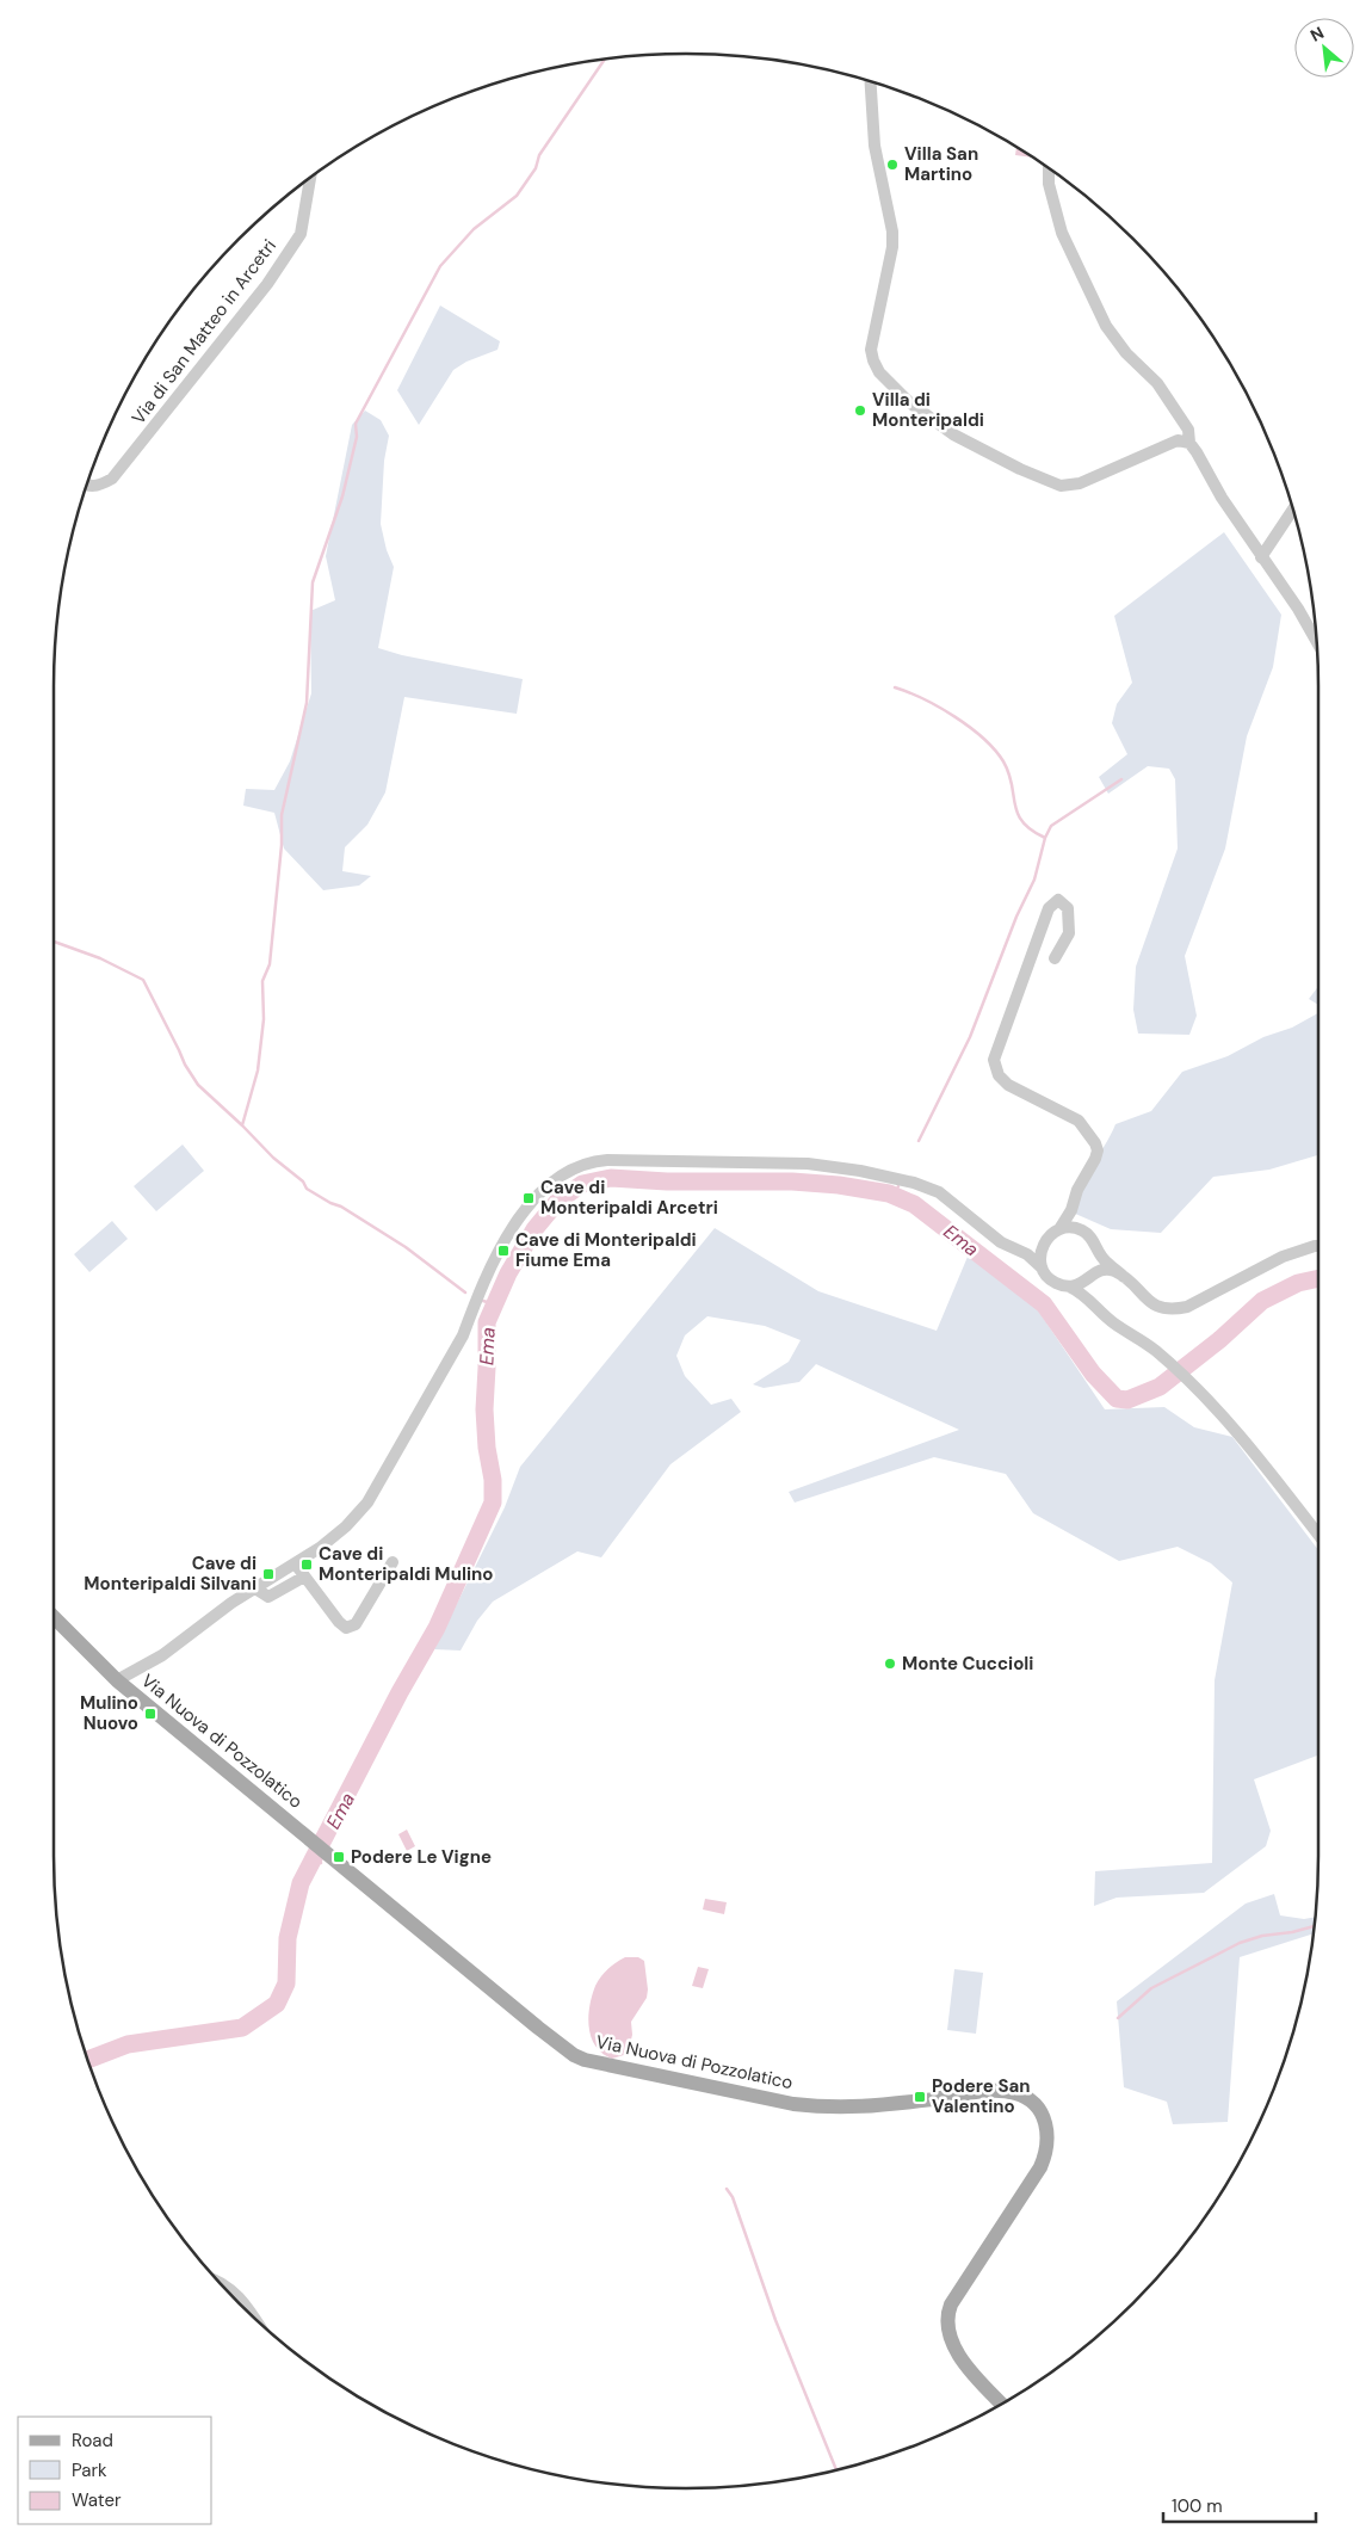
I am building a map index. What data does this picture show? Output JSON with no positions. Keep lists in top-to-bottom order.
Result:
{
  "streets": {
    "main road": ["Via Nuova di Pozzolatico"],
    "street": ["Via di San Matteo in Arcetri"]
  },
  "water": ["Ema"],
  "places": {
    "other": ["Villa San Martino", "Villa di Monteripaldi", "Monte Cuccioli"],
    "transit": [
      "Cave di Monteripaldi Arcetri",
      "Cave di Monteripaldi Fiume Ema",
      "Cave di Monteripaldi Mulino",
      "Cave di Monteripaldi Silvani",
      "Mulino Nuovo",
      "Podere Le Vigne",
      "Podere San Valentino"
    ]
  },
  "legend": ["Road", "Park", "Water"],
  "scale_bar": "100 m",
  "north": "top left"
}
